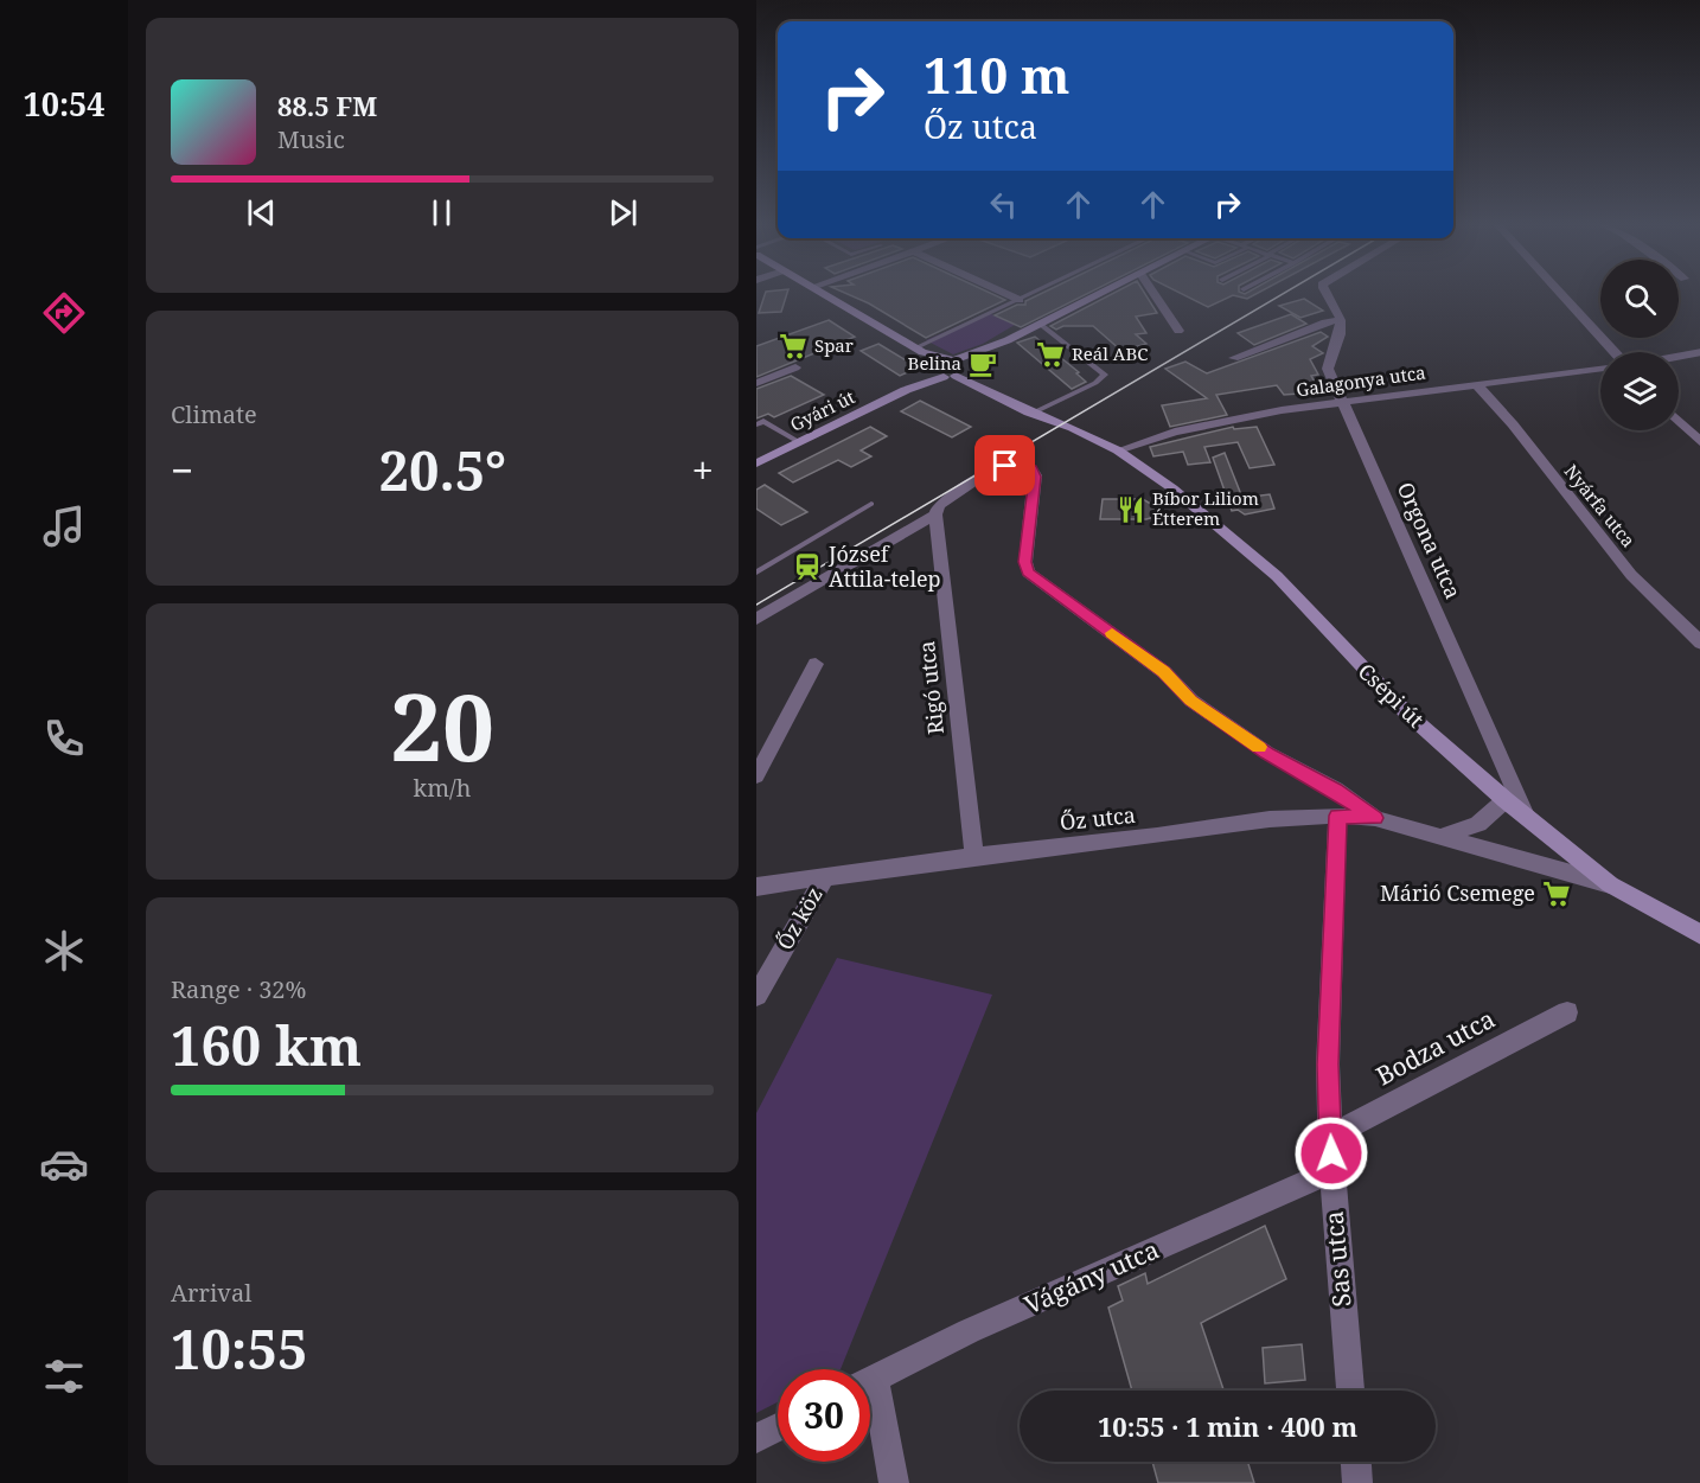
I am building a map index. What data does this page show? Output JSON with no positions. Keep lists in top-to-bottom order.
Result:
{
  "streets": {
    "street": [
      "Galagonya utca",
      "Gyári út",
      "Nyárfa utca",
      "Orgona utca",
      "Rigó utca",
      "Csépi út",
      "Őz utca",
      "Őz köz",
      "Bodza utca",
      "Sas utca",
      "Vágány utca"
    ]
  },
  "crossings": [
    ["Galagonya utca", "Nyárfa utca"],
    ["Galagonya utca", "Orgona utca"],
    ["Galagonya utca", "Csépi út"],
    ["Gyári út", "Csépi út"],
    ["Orgona utca", "Csépi út"],
    ["Rigó utca", "Őz utca"],
    ["Csépi út", "Őz utca"],
    ["Őz utca", "Őz köz"],
    ["Őz utca", "Sas utca"],
    ["Bodza utca", "Sas utca"],
    ["Sas utca", "Vágány utca"]
  ],
  "places": {
    "supermarket": ["Spar", "Reál ABC", "Márió Csemege"],
    "cafe": ["Belina"],
    "restaurant": ["Bíbor Liliom Étterem"],
    "station": ["József Attila-telep"]
  },
  "page": {
    "tabs": "10:54",
    "turn": ["110 m", "Őz utca"],
    "song": ["88.5 FM", "Music"],
    "tile": [
      "Climate",
      ["20", "km/h"],
      ["Range · 32%", "160 km"],
      ["Arrival", "10:55"]
    ],
    "heat": ["−", "20.5°", "+"],
    "limit": "30",
    "trip": "10:55 · 1 min · 400 m"
  }
}
